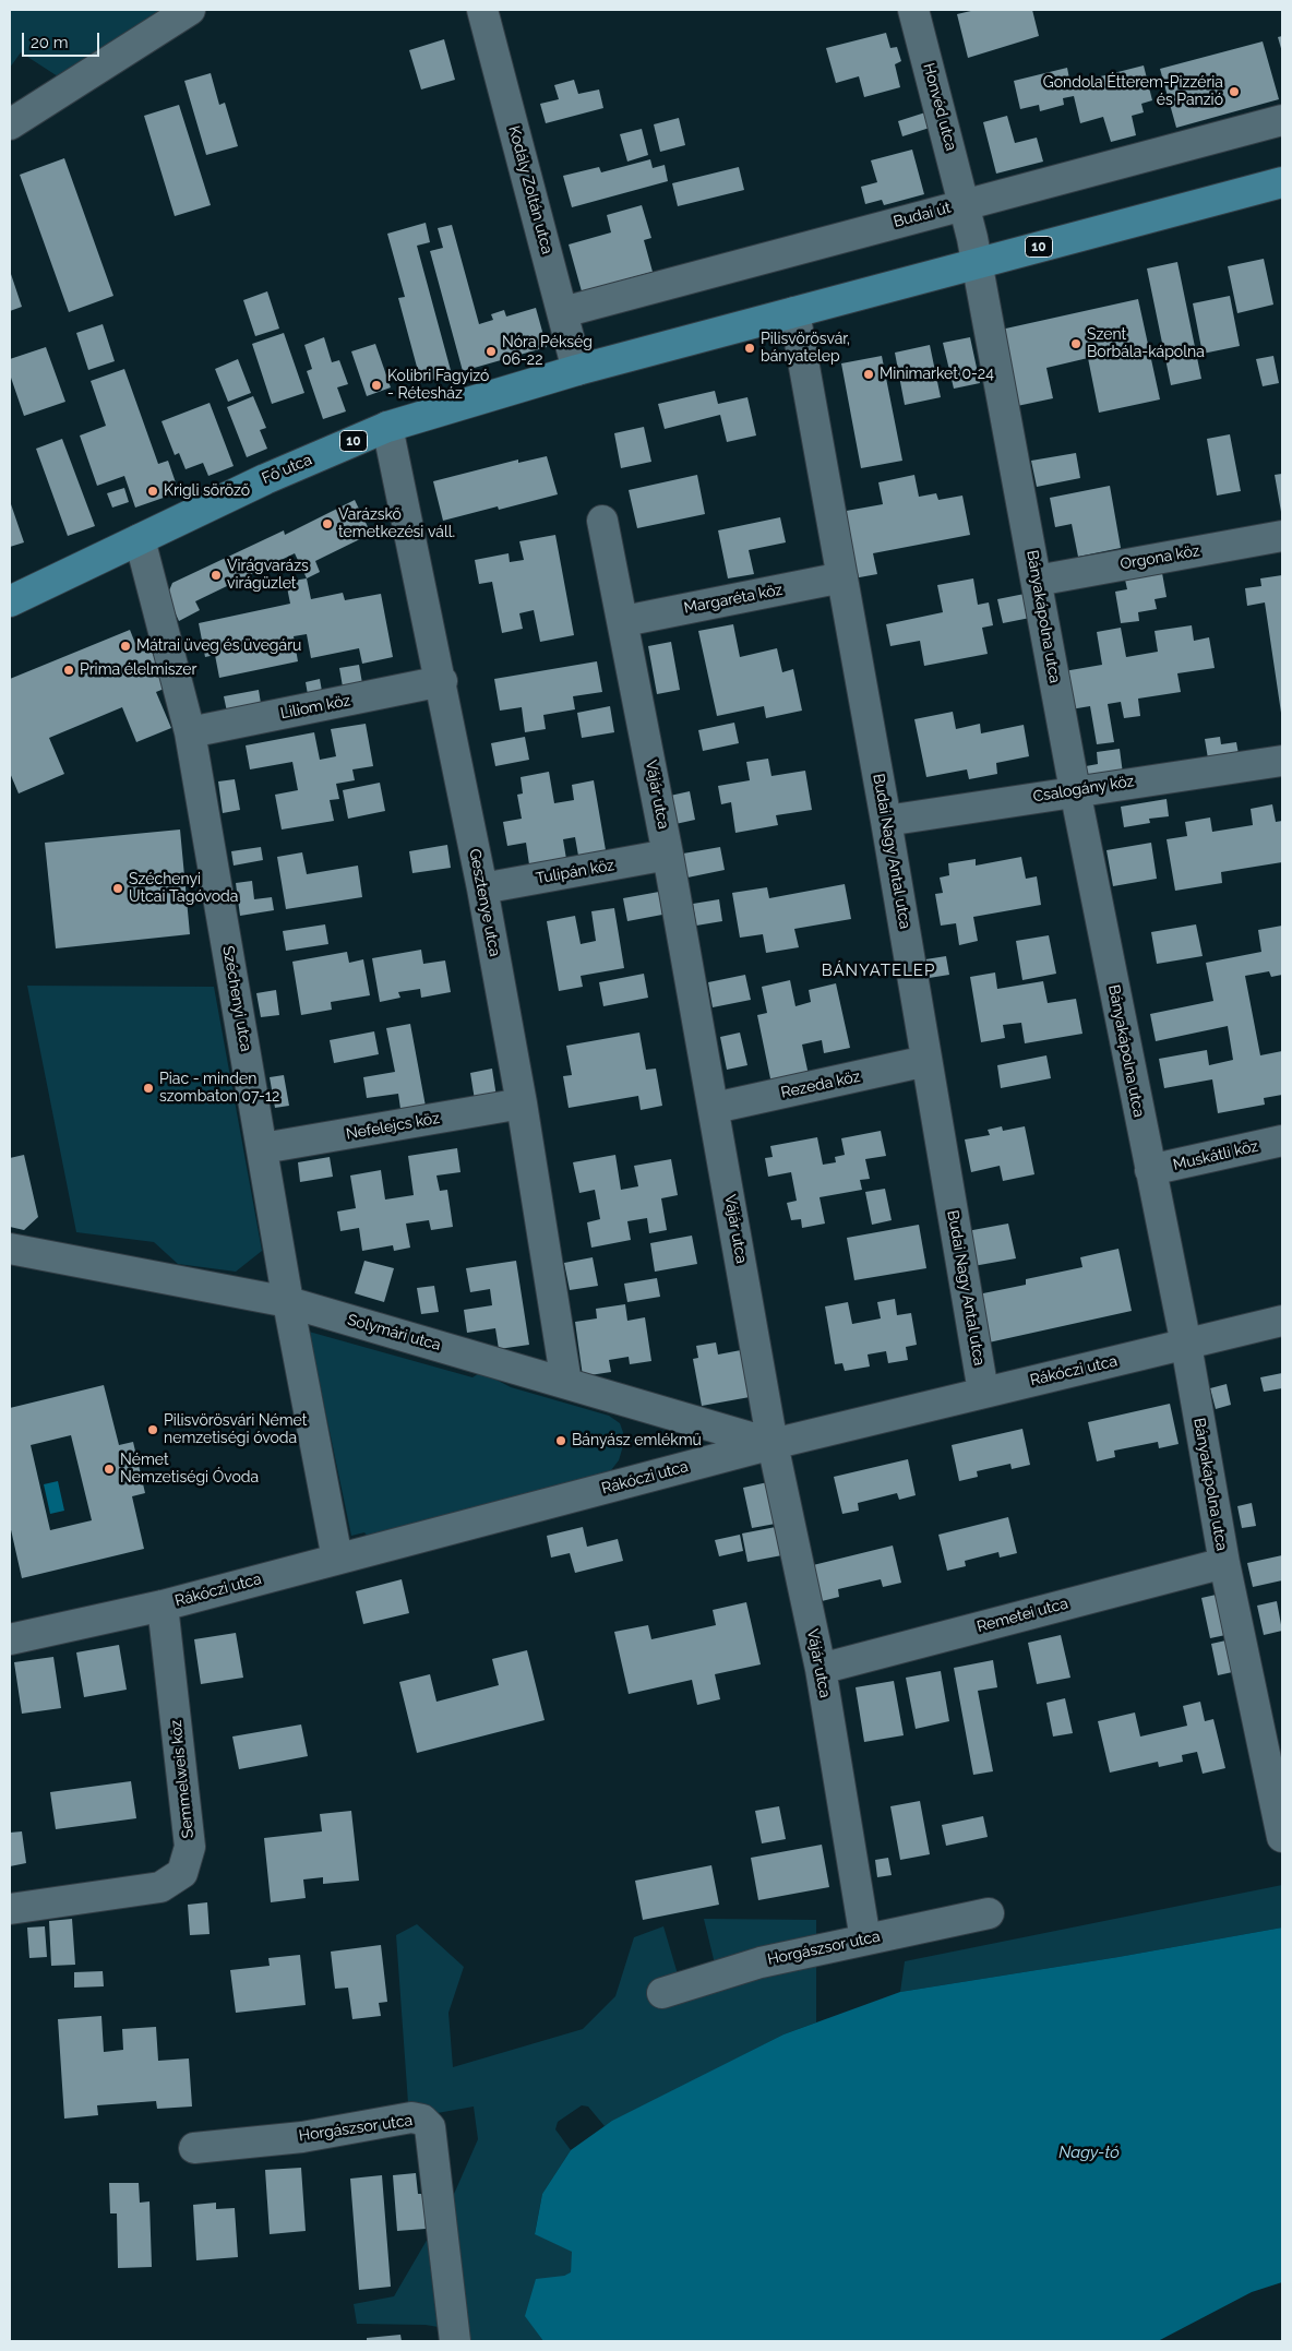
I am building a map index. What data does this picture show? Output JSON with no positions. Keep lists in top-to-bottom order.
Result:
{
  "streets": {
    "main road": ["10", "Fő utca"],
    "street": [
      "Honvéd utca",
      "Kodály Zoltán utca",
      "Budai út",
      "Orgona köz",
      "Margaréta köz",
      "Bányakápolna utca",
      "Liliom köz",
      "Csalogány köz",
      "Vájár utca",
      "Budai Nagy Antal utca",
      "Tulipán köz",
      "Gesztenye utca",
      "Széchenyi utca",
      "Rezeda köz",
      "Nefelejcs köz",
      "Muskátli köz",
      "Solymári utca",
      "Rákóczi utca",
      "Remetei utca",
      "Semmelweis köz",
      "Horgászsor utca"
    ]
  },
  "crossings": [
    ["Honvéd utca", "Budai út"],
    ["Honvéd utca", "10"],
    ["Honvéd utca", "Bányakápolna utca"],
    ["Kodály Zoltán utca", "Budai út"],
    ["Kodály Zoltán utca", "10"],
    ["Kodály Zoltán utca", "Fő utca"],
    ["10", "Fő utca"],
    ["10", "Bányakápolna utca"],
    ["10", "Budai Nagy Antal utca"],
    ["Fő utca", "Gesztenye utca"],
    ["Fő utca", "Széchenyi utca"],
    ["Orgona köz", "Bányakápolna utca"],
    ["Margaréta köz", "Vájár utca"],
    ["Margaréta köz", "Budai Nagy Antal utca"],
    ["Bányakápolna utca", "Csalogány köz"],
    ["Bányakápolna utca", "Muskátli köz"],
    ["Bányakápolna utca", "Rákóczi utca"],
    ["Bányakápolna utca", "Remetei utca"],
    ["Liliom köz", "Gesztenye utca"],
    ["Liliom köz", "Széchenyi utca"],
    ["Csalogány köz", "Budai Nagy Antal utca"],
    ["Vájár utca", "Tulipán köz"],
    ["Vájár utca", "Rezeda köz"],
    ["Vájár utca", "Solymári utca"],
    ["Vájár utca", "Rákóczi utca"],
    ["Vájár utca", "Remetei utca"],
    ["Vájár utca", "Horgászsor utca"],
    ["Budai Nagy Antal utca", "Rezeda köz"],
    ["Budai Nagy Antal utca", "Rákóczi utca"],
    ["Tulipán köz", "Gesztenye utca"],
    ["Gesztenye utca", "Nefelejcs köz"],
    ["Gesztenye utca", "Solymári utca"],
    ["Széchenyi utca", "Nefelejcs köz"],
    ["Széchenyi utca", "Solymári utca"],
    ["Széchenyi utca", "Rákóczi utca"],
    ["Solymári utca", "Rákóczi utca"],
    ["Rákóczi utca", "Semmelweis köz"]
  ],
  "districts": ["BÁNYATELEP"],
  "water": ["Nagy-tó"],
  "places": [
    "Gondola Étterem-Pizzéria és Panzió",
    "Szent Borbála-kápolna",
    "Pilisvörösvár, bányatelep",
    "Nóra Pékség 06-22",
    "Minimarket 0-24",
    "Kolibri Fagyizó - Rétesház",
    "Krigli söröző",
    "Varázskő temetkezési váll.",
    "Virágvarázs virágüzlet",
    "Mátrai üveg és üvegáru",
    "Prima élelmiszer",
    "Széchenyi Utcai Tagóvoda",
    "Piac - minden szombaton 07-12",
    "Pilisvörösvári Német nemzetiségi óvoda",
    "Bányász emlékmű",
    "Német Nemzetiségi Óvoda"
  ],
  "scale_bar": "20 m"
}
